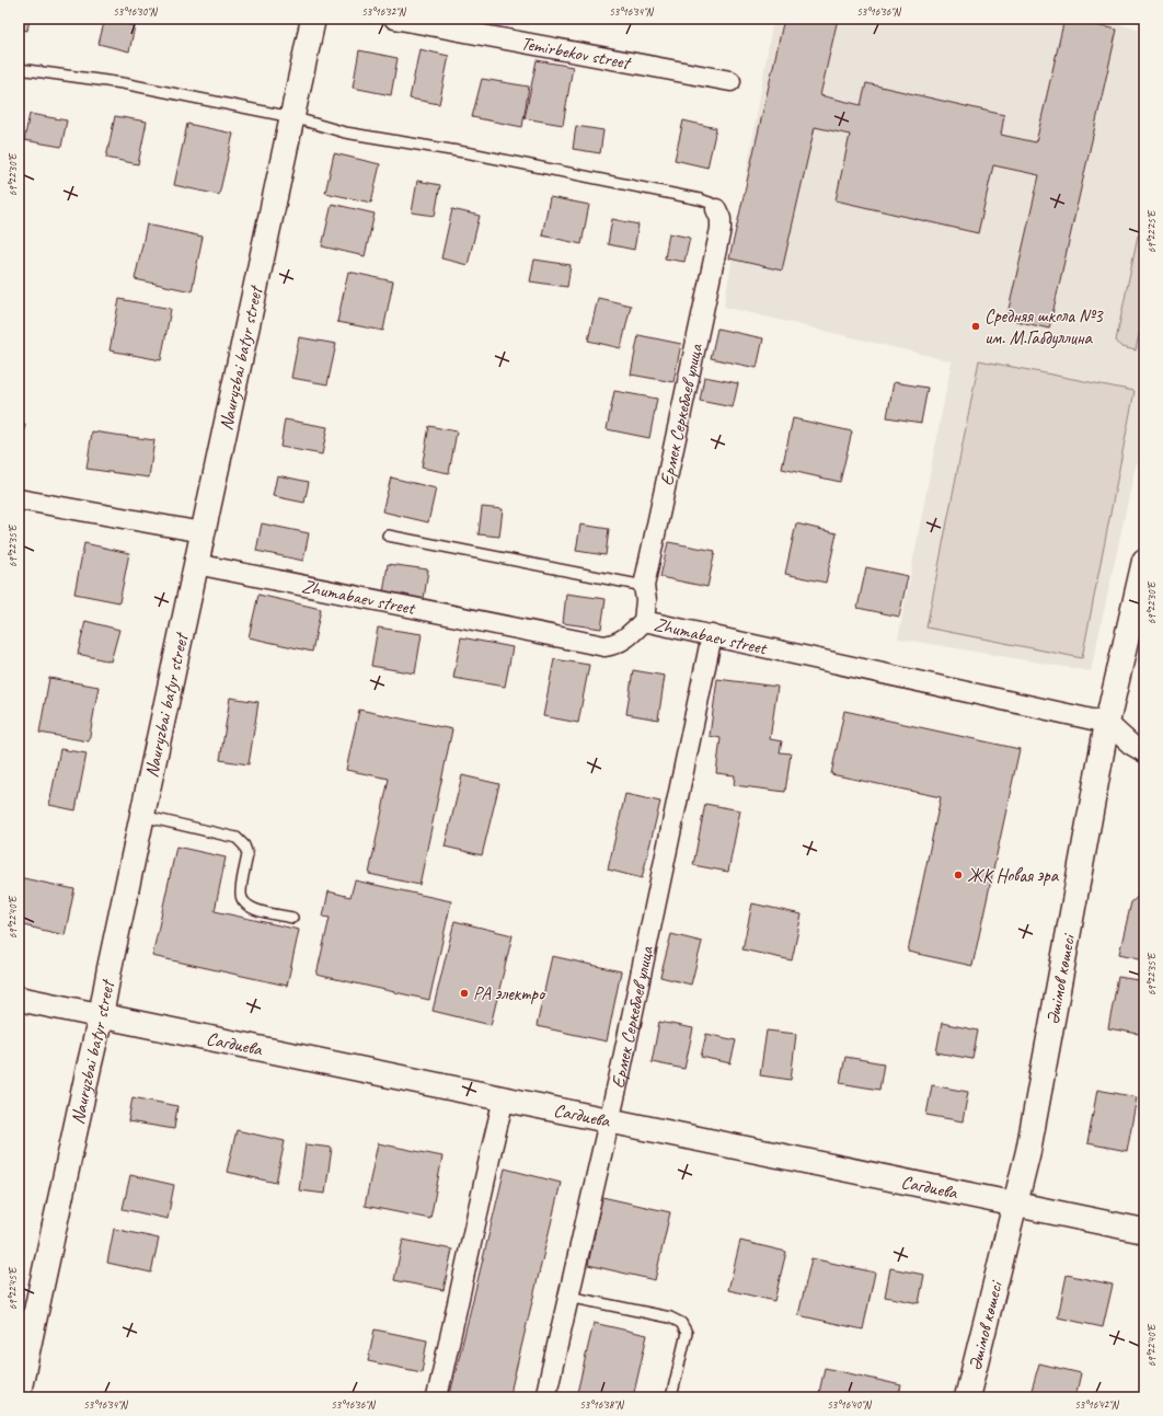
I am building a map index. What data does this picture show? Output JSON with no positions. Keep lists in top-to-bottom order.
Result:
{
  "streets": {
    "street": [
      "Temirbekov street",
      "Nauryzbai batyr street",
      "Ермек Серкебаев улица",
      "Zhumabaev street",
      "Әшімов көшесі",
      "Сагдиева"
    ]
  },
  "crossings": [
    ["Nauryzbai batyr street", "Zhumabaev street"],
    ["Nauryzbai batyr street", "Сагдиева"],
    ["Ермек Серкебаев улица", "Zhumabaev street"],
    ["Ермек Серкебаев улица", "Сагдиева"],
    ["Zhumabaev street", "Әшімов көшесі"],
    ["Әшімов көшесі", "Сагдиева"]
  ],
  "places": ["Средняя школа №3 им. М.Габдуллина", "ЖК Новая эра", "РА электро"],
  "coordinates": [
    "53°16'30\"N",
    "53°16'32\"N",
    "53°16'34\"N",
    "53°16'36\"N",
    "69°22'30\"E",
    "69°22'25\"E",
    "69°22'35\"E",
    "69°22'40\"E",
    "69°22'45\"E",
    "53°16'38\"N",
    "53°16'40\"N",
    "53°16'42\"N"
  ]
}
